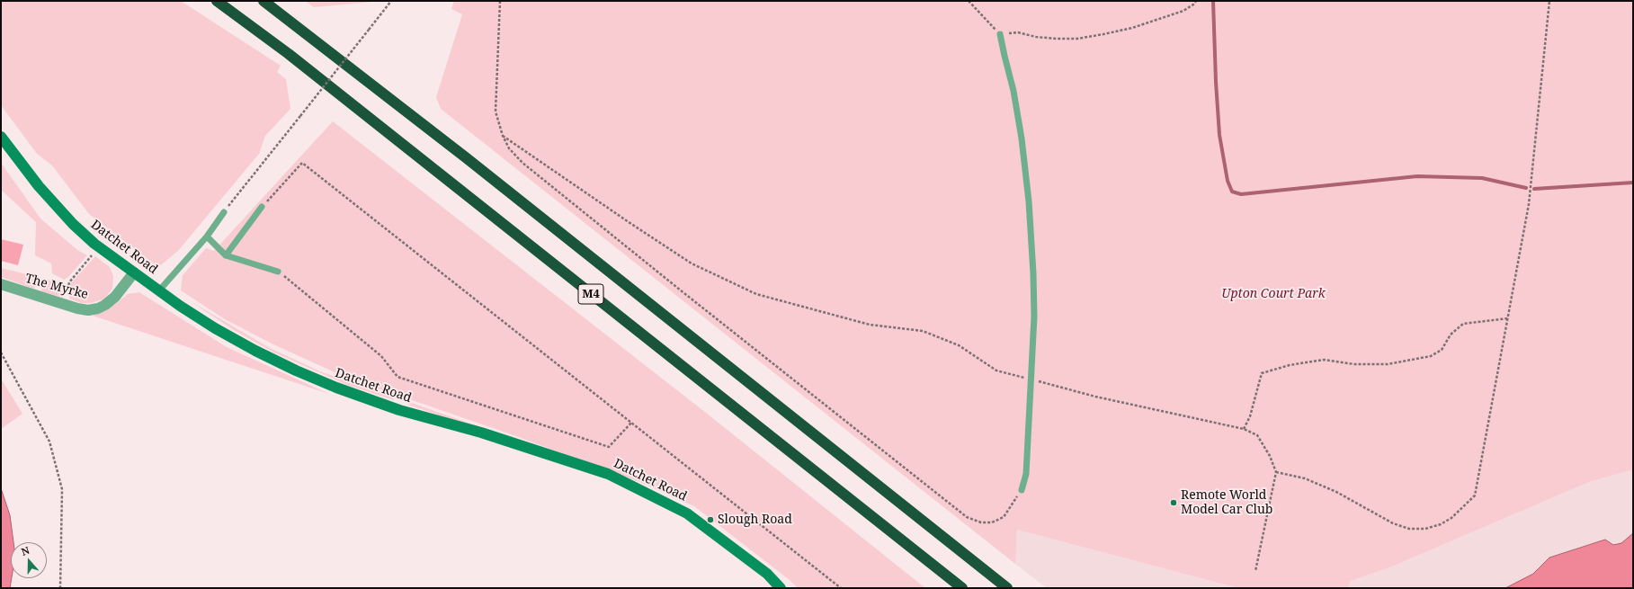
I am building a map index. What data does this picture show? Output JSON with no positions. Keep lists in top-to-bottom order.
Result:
{
  "streets": {
    "highway": ["M4"],
    "main road": ["Datchet Road"],
    "street": ["The Myrke"]
  },
  "crossings": [
    ["Datchet Road", "The Myrke"]
  ],
  "parks": ["Upton Court Park"],
  "places": ["Remote World Model Car Club", "Slough Road"],
  "north": "top"
}
